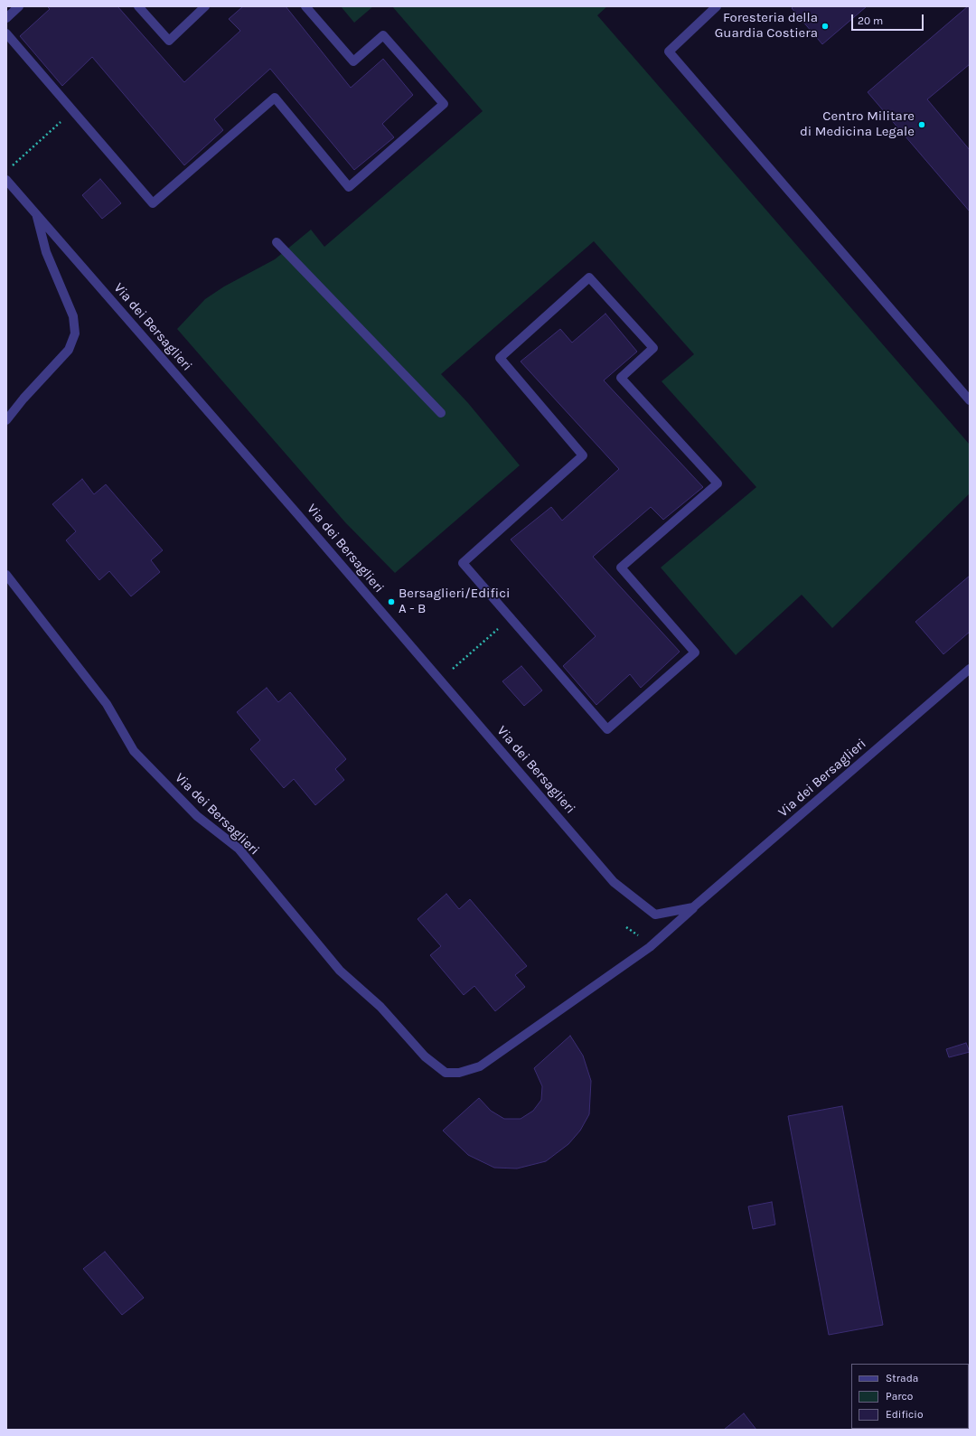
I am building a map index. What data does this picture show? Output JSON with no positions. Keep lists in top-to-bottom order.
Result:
{
  "streets": {
    "street": ["Via dei Bersaglieri"]
  },
  "places": ["Foresteria della Guardia Costiera", "Centro Militare di Medicina Legale", "Bersaglieri/Edifici A - B"],
  "legend": ["Strada", "Parco", "Edificio"],
  "scale_bar": "20 m"
}
